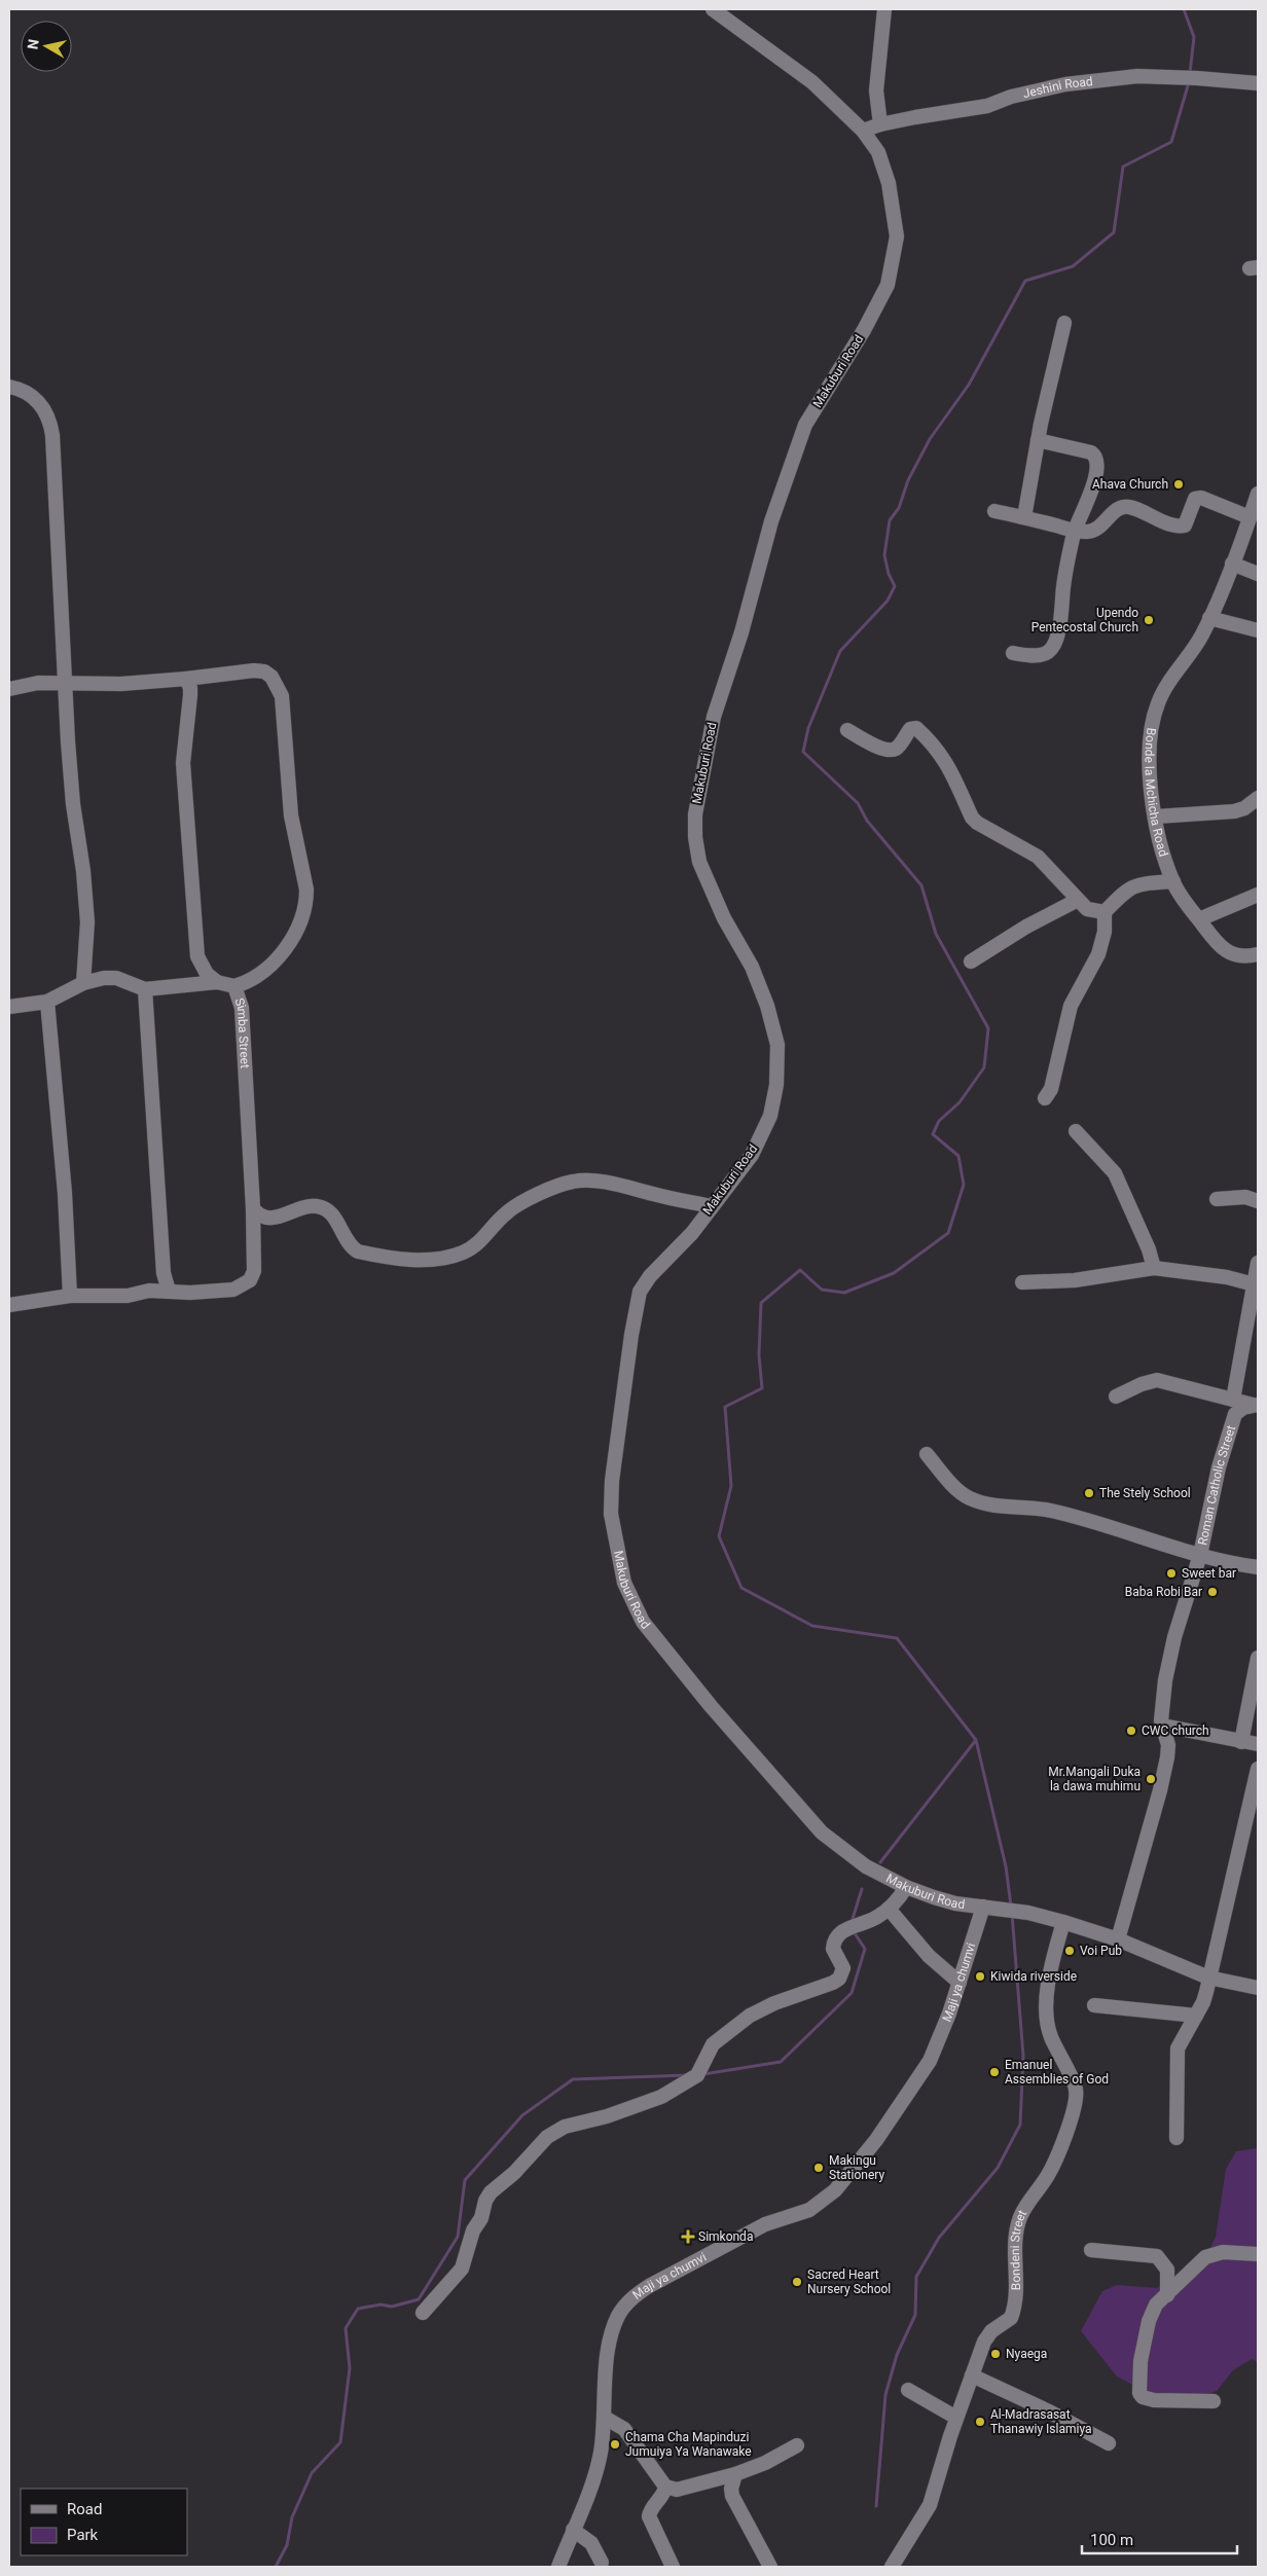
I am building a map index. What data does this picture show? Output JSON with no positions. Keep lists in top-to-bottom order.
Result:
{
  "streets": {
    "street": [
      "Jeshini Road",
      "Makuburi Road",
      "Bonde la Mchicha Road",
      "Simba Street",
      "Roman Catholic Street",
      "Maji ya chumvi",
      "Bondeni Street"
    ]
  },
  "crossings": [
    ["Jeshini Road", "Makuburi Road"],
    ["Makuburi Road", "Roman Catholic Street"],
    ["Makuburi Road", "Maji ya chumvi"],
    ["Makuburi Road", "Bondeni Street"]
  ],
  "places": {
    "other": [
      "Ahava Church",
      "Upendo Pentecostal Church",
      "The Stely School",
      "Sweet bar",
      "Baba Robi Bar",
      "CWC church",
      "Mr.Mangali Duka la dawa muhimu",
      "Voi Pub",
      "Kiwida riverside",
      "Emanuel Assemblies of God",
      "Makingu Stationery",
      "Sacred Heart Nursery School",
      "Nyaega",
      "Al-Madrasasat Thanawiy Islamiya",
      "Chama Cha Mapinduzi Jumuiya Ya Wanawake"
    ],
    "health": ["Simkonda"]
  },
  "legend": ["Road", "Park"],
  "scale_bar": "100 m",
  "north": "left"
}
